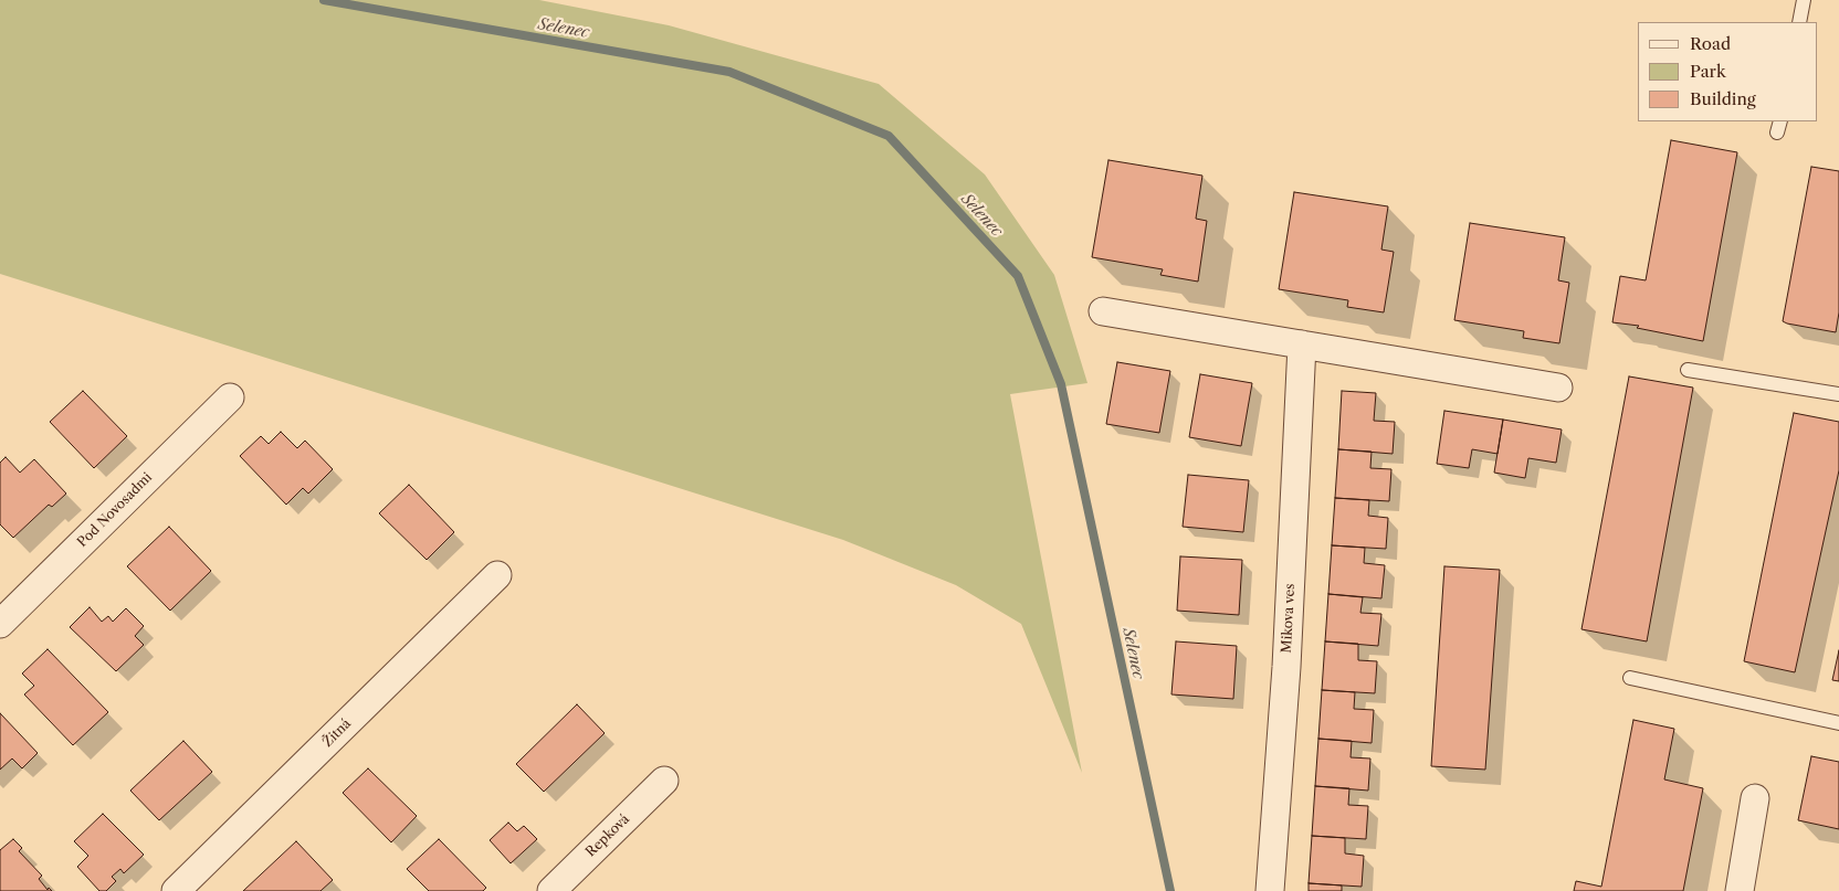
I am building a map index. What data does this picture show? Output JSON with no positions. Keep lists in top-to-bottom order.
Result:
{
  "streets": {
    "street": [
      "Pod Novosadmi",
      "Mikova ves",
      "Žitná",
      "Repková"
    ]
  },
  "water": ["Selenec"],
  "legend": ["Road", "Park", "Building"]
}
